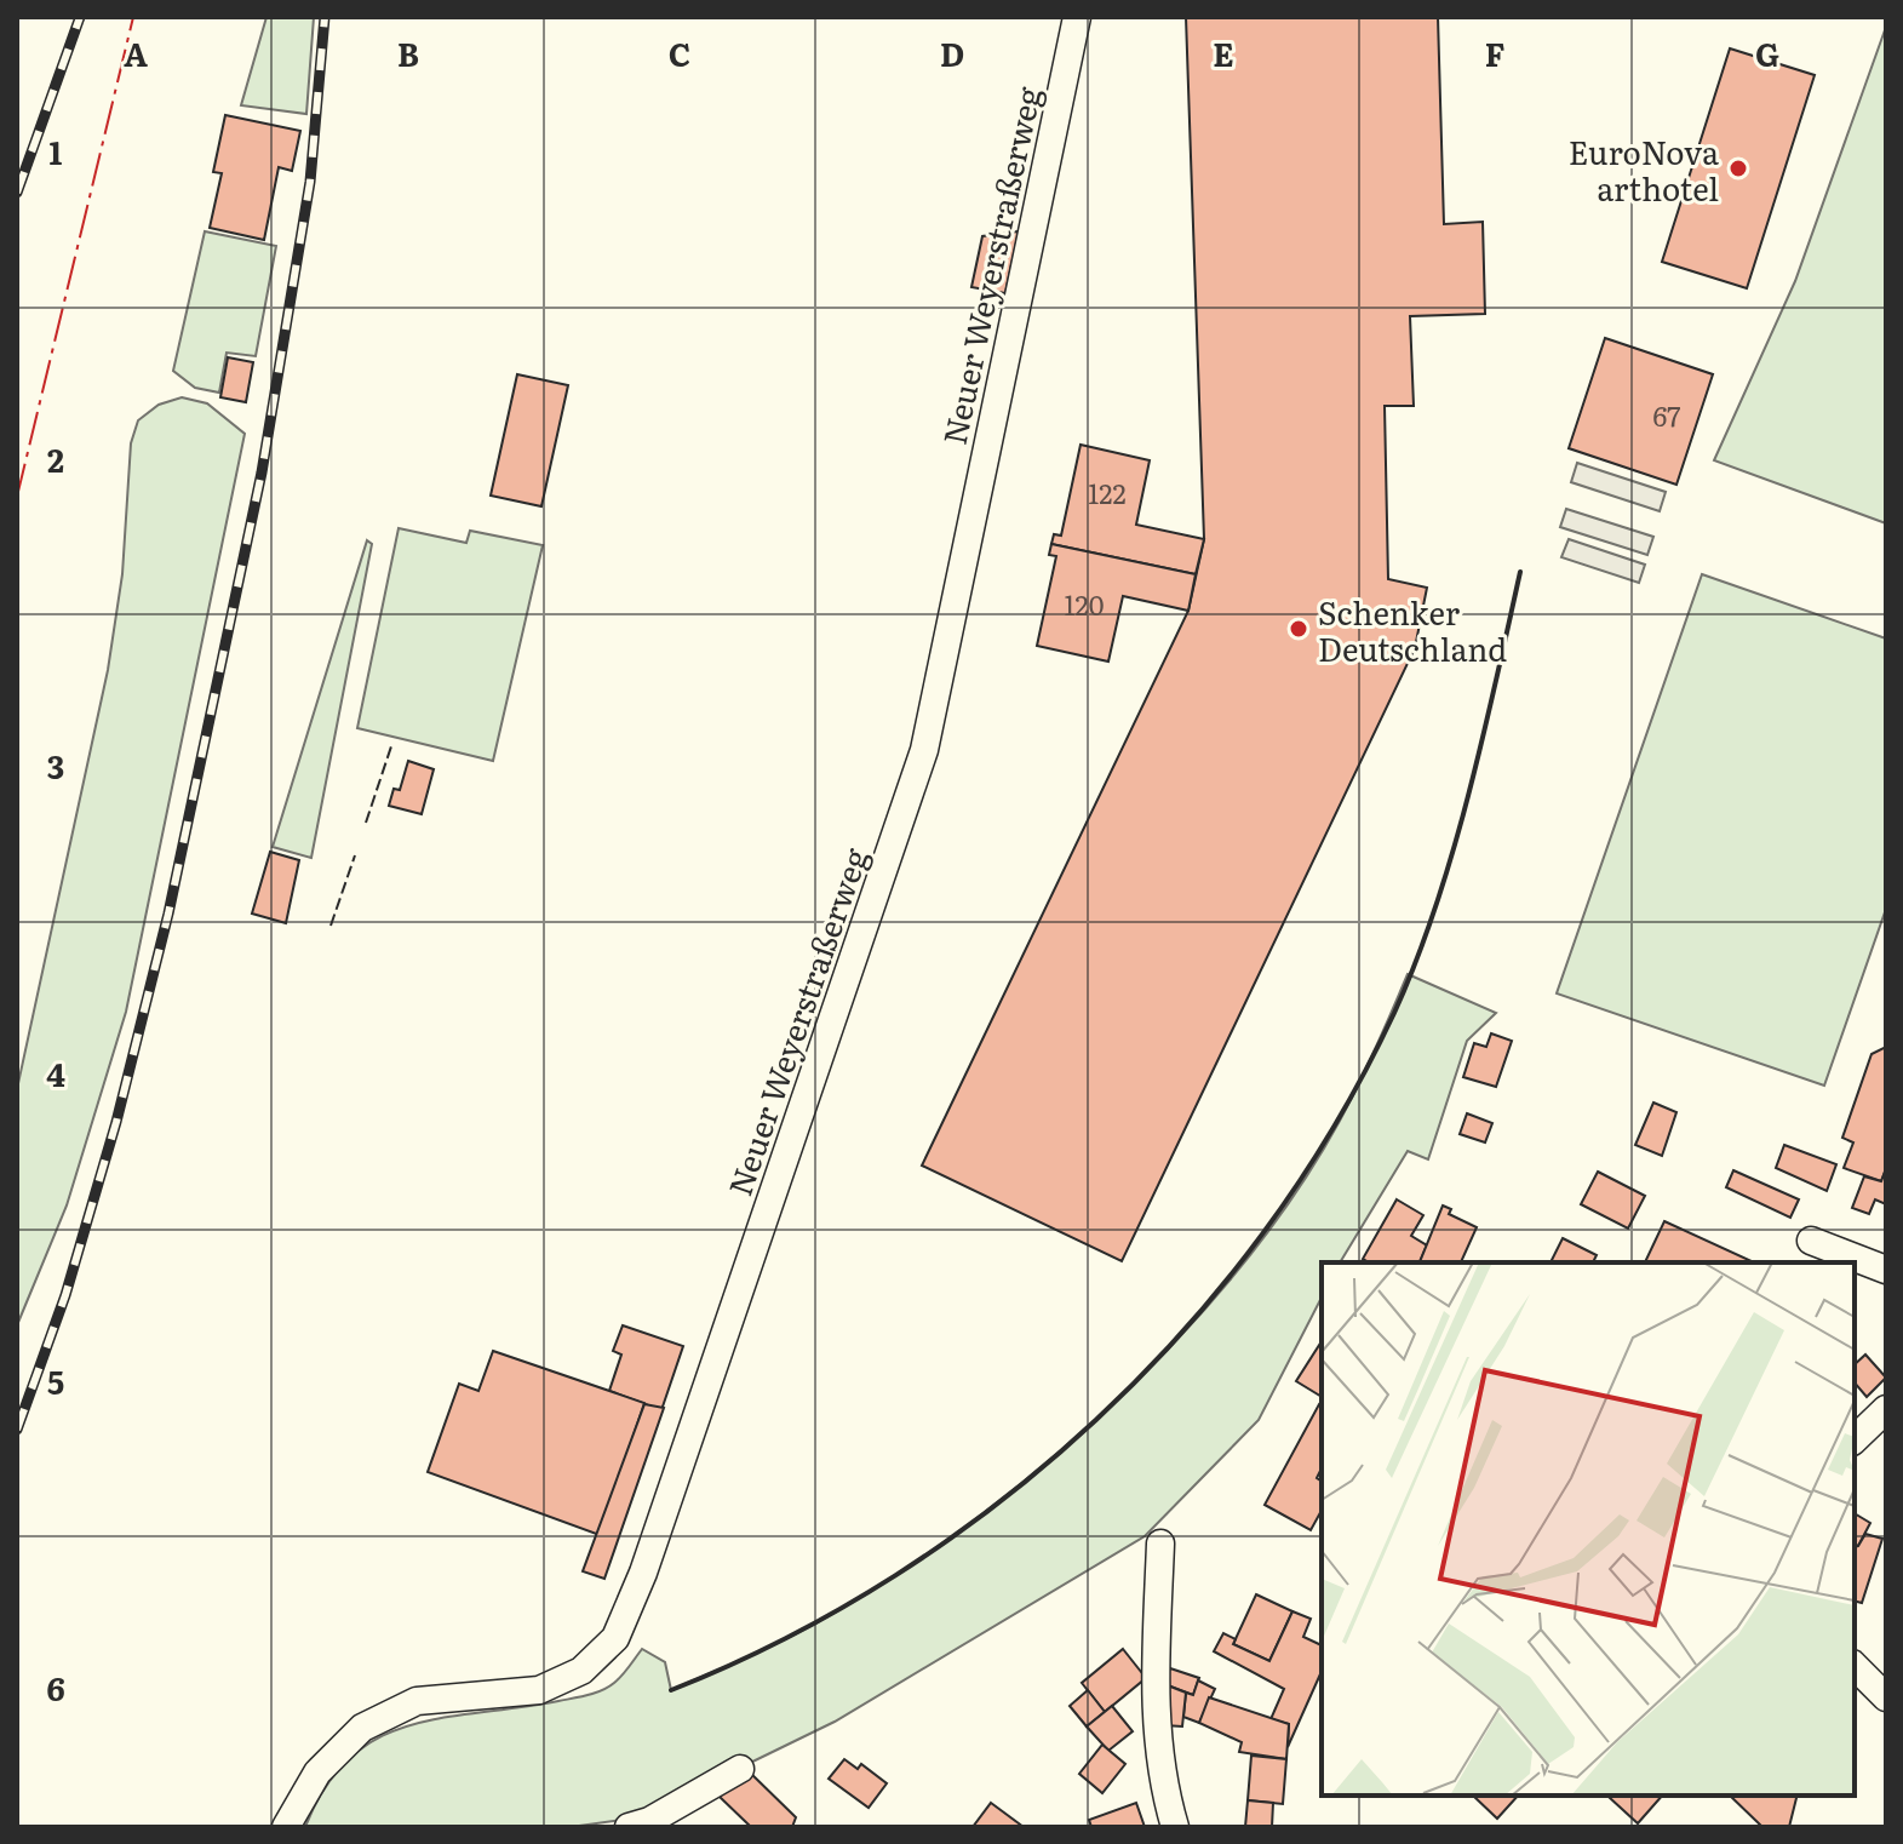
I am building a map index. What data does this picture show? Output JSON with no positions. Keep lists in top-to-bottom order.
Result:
{
  "streets": {
    "street": ["Neuer Weyerstraßerweg"]
  },
  "places": ["EuroNova arthotel", "Schenker Deutschland"],
  "house_numbers": ["67", "122", "120"],
  "grid": {
    "columns": [
      "A",
      "B",
      "C",
      "D",
      "E",
      "F",
      "G"
    ],
    "rows": [
      "1",
      "2",
      "3",
      "4",
      "5",
      "6"
    ]
  }
}
